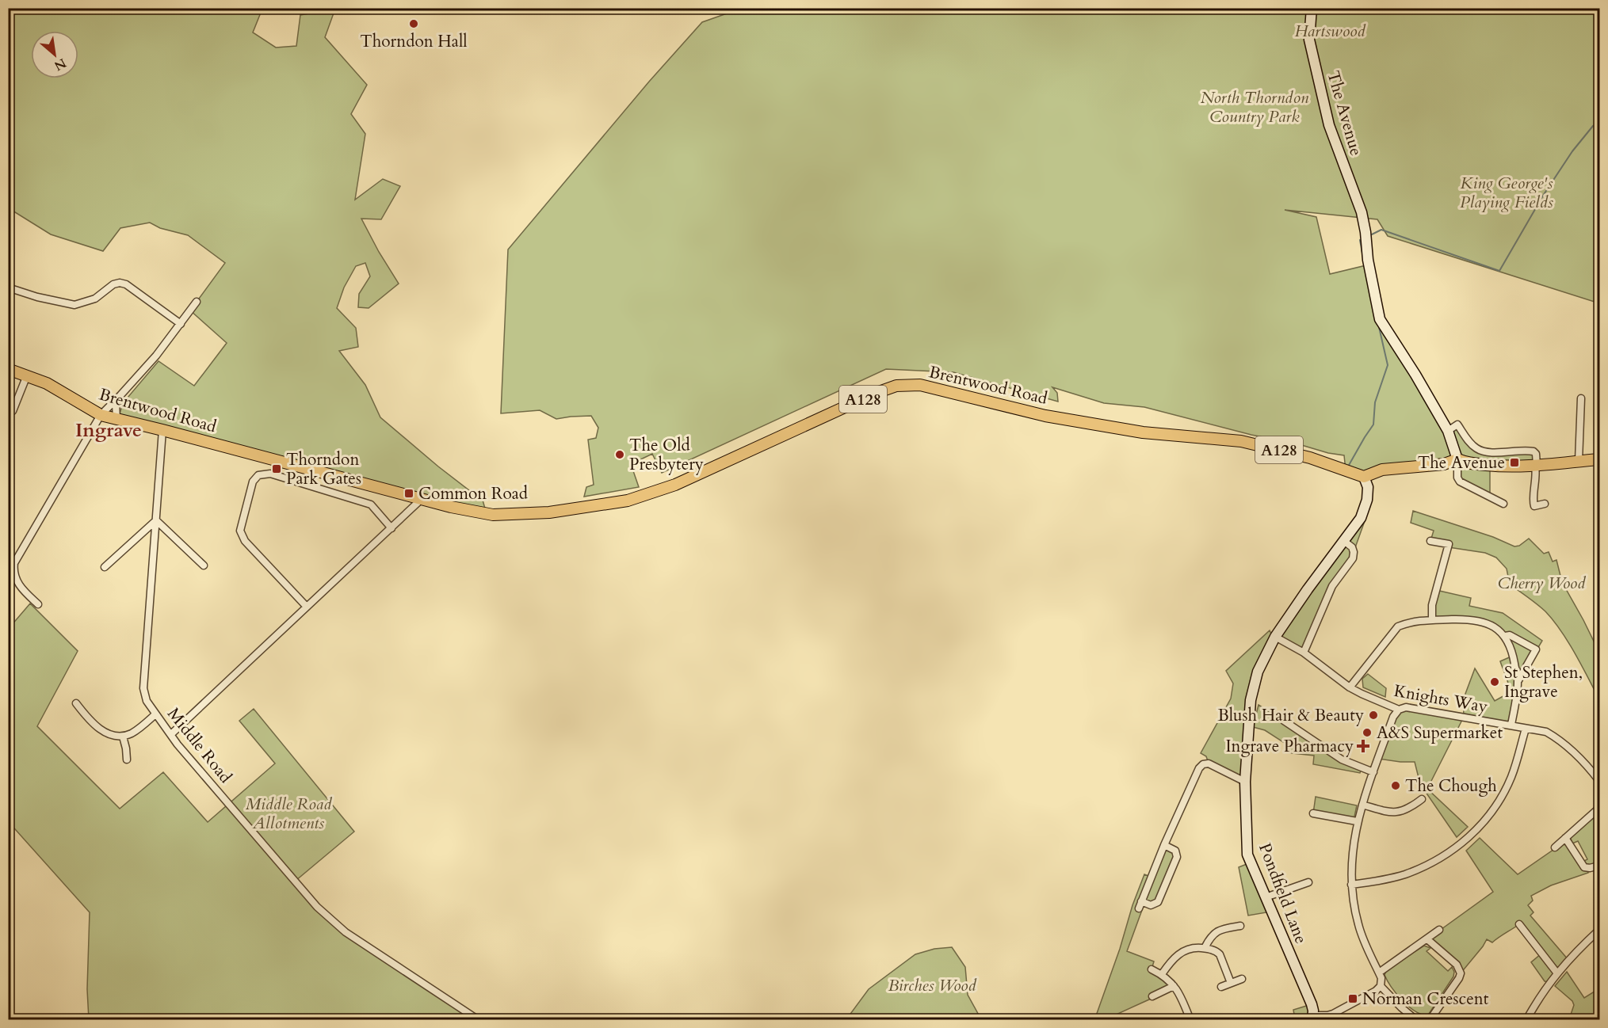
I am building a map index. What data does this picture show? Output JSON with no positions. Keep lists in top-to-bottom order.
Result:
{
  "streets": {
    "main road": ["Brentwood Road", "A128"],
    "street": [
      "The Avenue",
      "Knights Way",
      "Middle Road",
      "Pondfield Lane"
    ]
  },
  "crossings": [
    ["Brentwood Road", "Middle Road"],
    ["Brentwood Road", "Pondfield Lane"],
    ["Knights Way", "Pondfield Lane"]
  ],
  "districts": ["Ingrave"],
  "parks": [
    "Hartswood",
    "North Thorndon Country Park",
    "King George's Playing Fields",
    "Cherry Wood",
    "Middle Road Allotments",
    "Birches Wood"
  ],
  "places": {
    "other": [
      "Thorndon Hall",
      "The Old Presbytery",
      "St Stephen, Ingrave",
      "Blush Hair & Beauty",
      "A&S Supermarket",
      "The Chough"
    ],
    "transit": [
      "The Avenue",
      "Thorndon Park Gates",
      "Common Road",
      "Norman Crescent"
    ],
    "health": ["Ingrave Pharmacy"]
  },
  "north": "bottom right"
}
